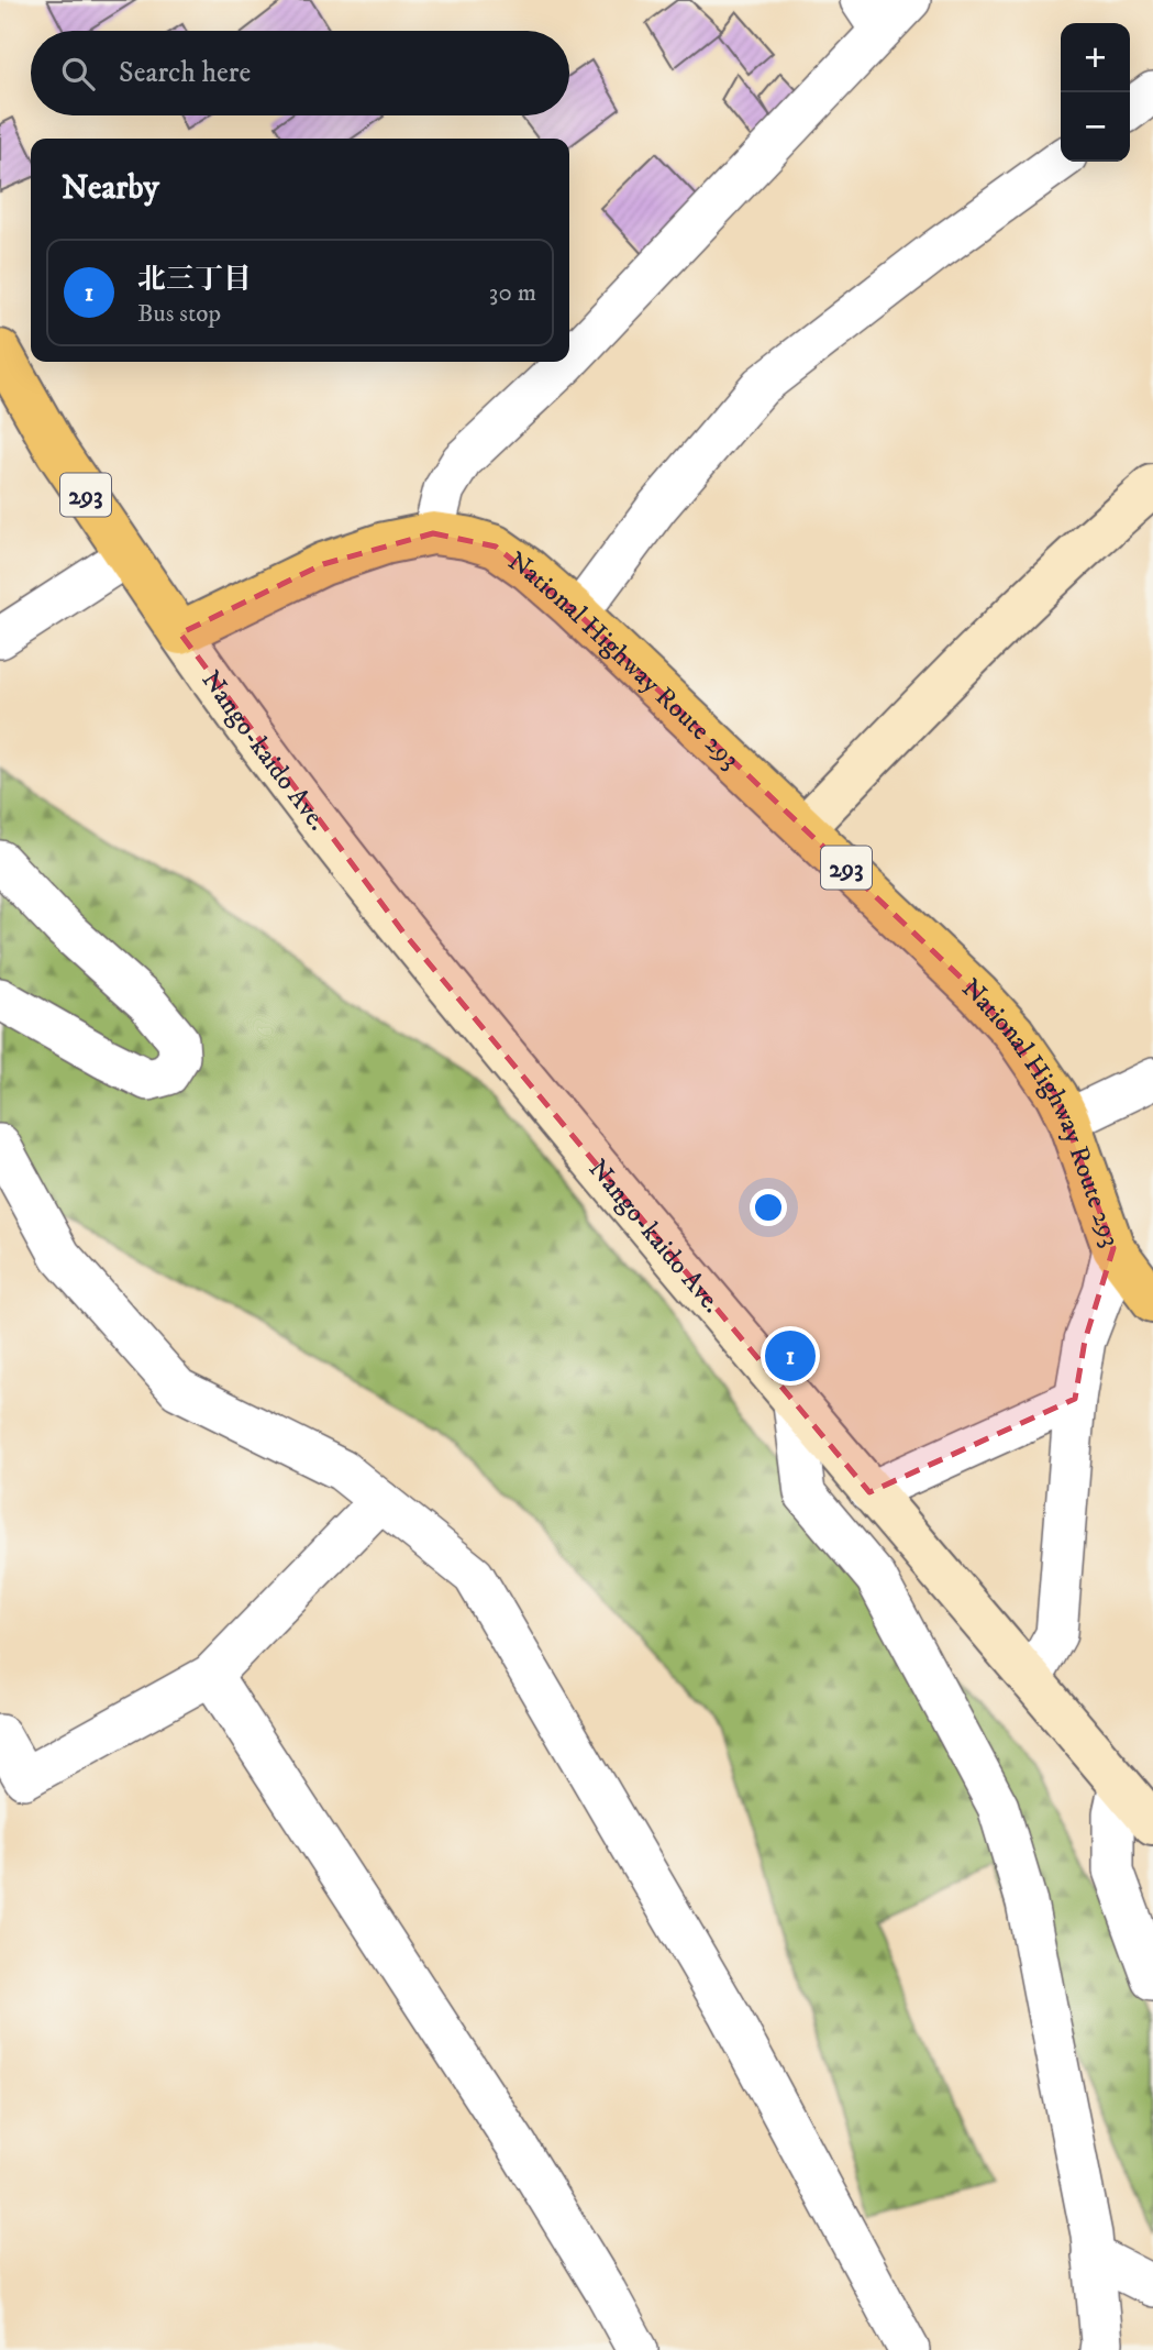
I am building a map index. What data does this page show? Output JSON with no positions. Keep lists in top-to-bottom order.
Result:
{
  "streets": {
    "highway": ["293", "National Highway Route 293"],
    "street": ["Nango-kaido Ave."]
  },
  "crossings": [
    ["293", "National Highway Route 293"],
    ["293", "Nango-kaido Ave."],
    ["National Highway Route 293", "Nango-kaido Ave."]
  ],
  "page": {
    "map_buttons": ["+", "−"],
    "search": "Search here",
    "heading": "Nearby",
    "list": [
      {
        "mark": "1",
        "name": "北三丁目",
        "note": "Bus stop",
        "value": "30 m"
      }
    ],
    "pins": "1"
  }
}
